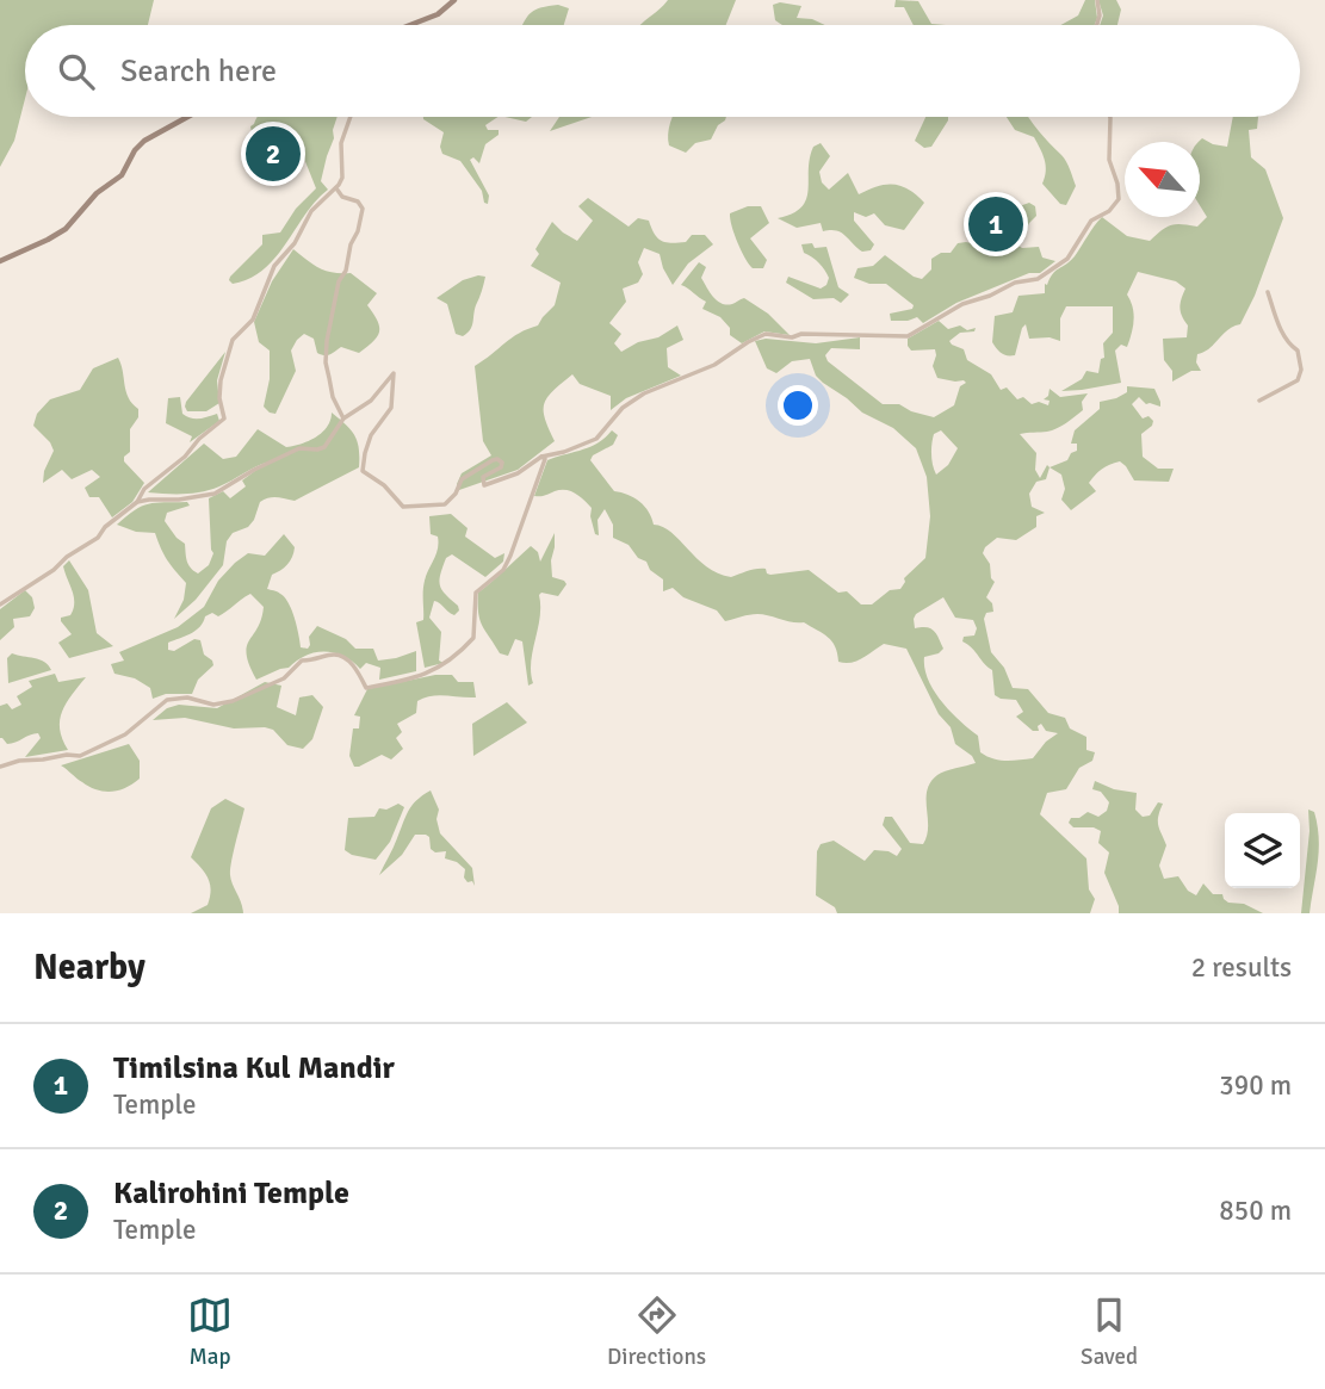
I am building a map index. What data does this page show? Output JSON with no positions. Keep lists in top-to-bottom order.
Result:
{
  "north": "top left",
  "page": {
    "search": "Search here",
    "pins": ["2", "1"],
    "heading": ["Nearby", "2 results"],
    "list": [
      {
        "mark": "1",
        "name": "Timilsina Kul Mandir",
        "note": "Temple",
        "value": "390 m"
      },
      {
        "mark": "2",
        "name": "Kalirohini Temple",
        "note": "Temple",
        "value": "850 m"
      }
    ],
    "nav": ["Map", "Directions", "Saved"]
  }
}
